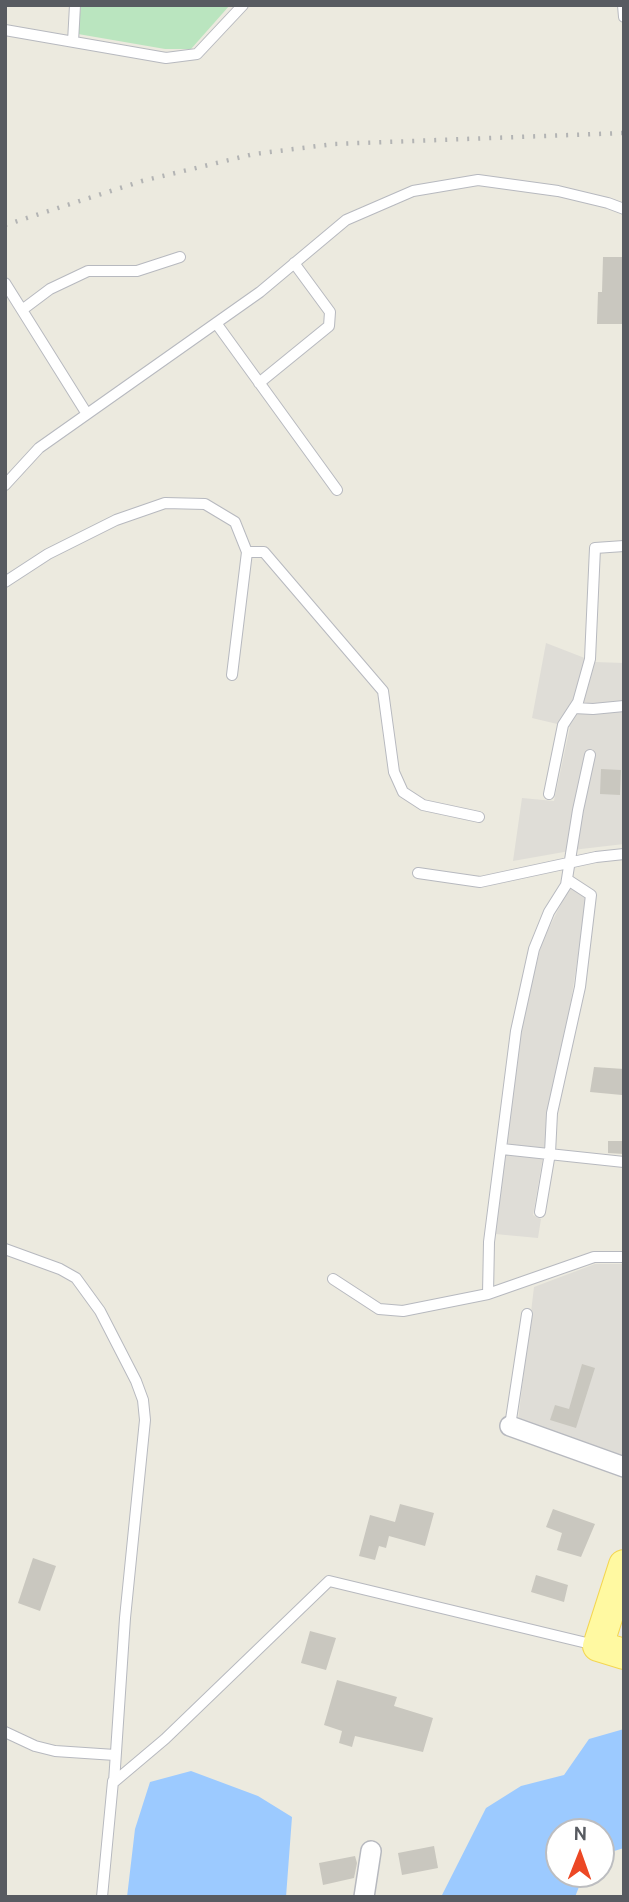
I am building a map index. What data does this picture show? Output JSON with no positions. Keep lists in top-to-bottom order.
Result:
{
  "north": "top"
}
